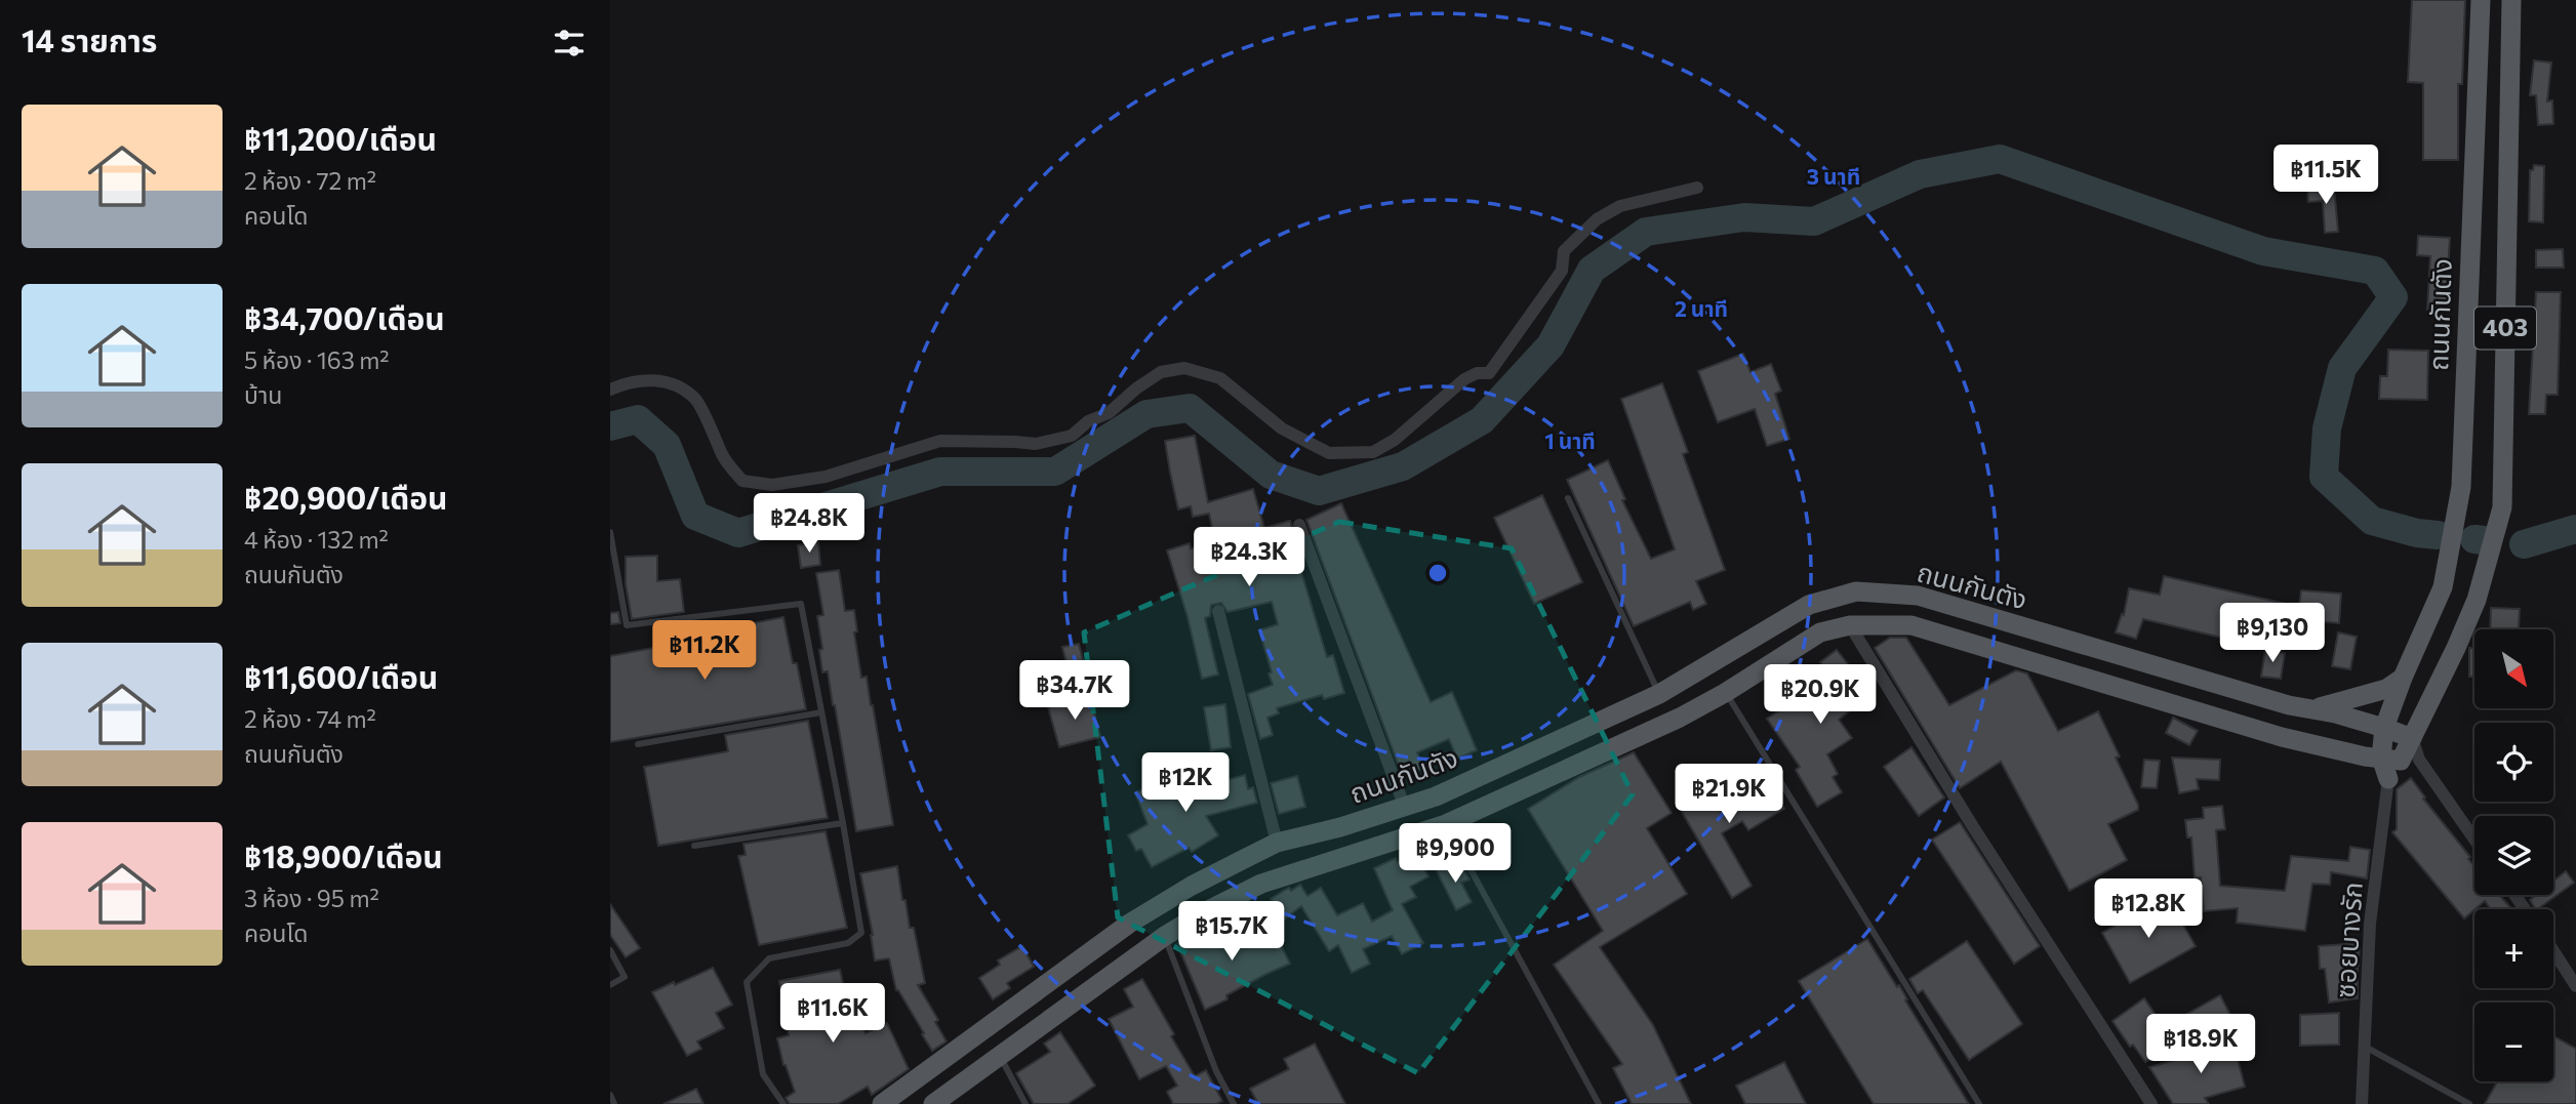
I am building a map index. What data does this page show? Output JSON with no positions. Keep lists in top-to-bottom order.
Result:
{
  "streets": {
    "main road": ["ถนนกันตัง", "403"],
    "street": ["ซอยบางรัก"]
  },
  "north": "bottom right",
  "page": {
    "heading": "14 รายการ",
    "list": [
      {
        "name": "฿11,200/เดือน",
        "note": "2 ห้อง · 72 m² · คอนโด"
      },
      {
        "name": "฿34,700/เดือน",
        "note": "5 ห้อง · 163 m² · บ้าน"
      },
      {
        "name": "฿20,900/เดือน",
        "note": "4 ห้อง · 132 m² · ถนนกันตัง"
      },
      {
        "name": "฿11,600/เดือน",
        "note": "2 ห้อง · 74 m² · ถนนกันตัง"
      },
      {
        "name": "฿18,900/เดือน",
        "note": "3 ห้อง · 95 m² · คอนโด"
      }
    ],
    "price": [
      "฿11.5K",
      "฿24.8K",
      "฿24.3K",
      "฿9,130",
      "฿11.2K",
      "฿34.7K",
      "฿20.9K",
      "฿12K",
      "฿21.9K",
      "฿9,900",
      "฿12.8K",
      "฿15.7K",
      "฿11.6K",
      "฿18.9K"
    ],
    "map_buttons": ["+", "−"]
  },
  "rings": ["3 นาที", "2 นาที", "1 นาที"]
}
